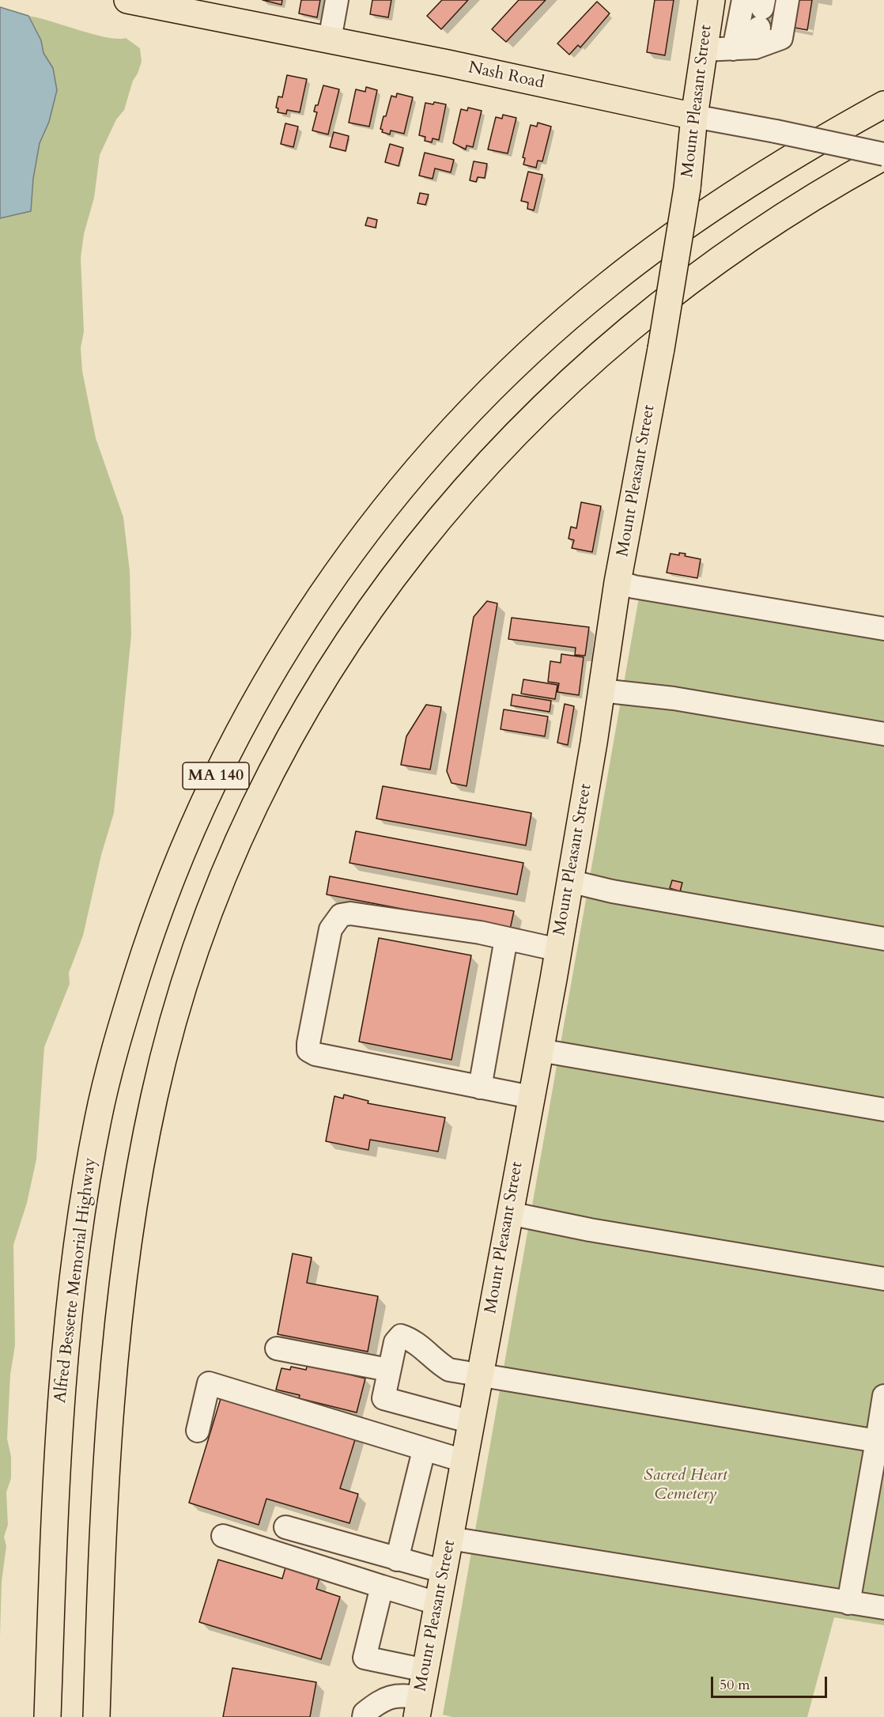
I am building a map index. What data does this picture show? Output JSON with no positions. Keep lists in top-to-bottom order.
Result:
{
  "streets": {
    "main road": [
      "Nash Road",
      "Mount Pleasant Street",
      "MA 140",
      "Alfred Bessette Memorial Highway"
    ]
  },
  "crossings": [
    ["Nash Road", "Mount Pleasant Street"],
    ["Nash Road", "MA 140"]
  ],
  "parks": ["Sacred Heart Cemetery"],
  "scale_bar": "50 m"
}
